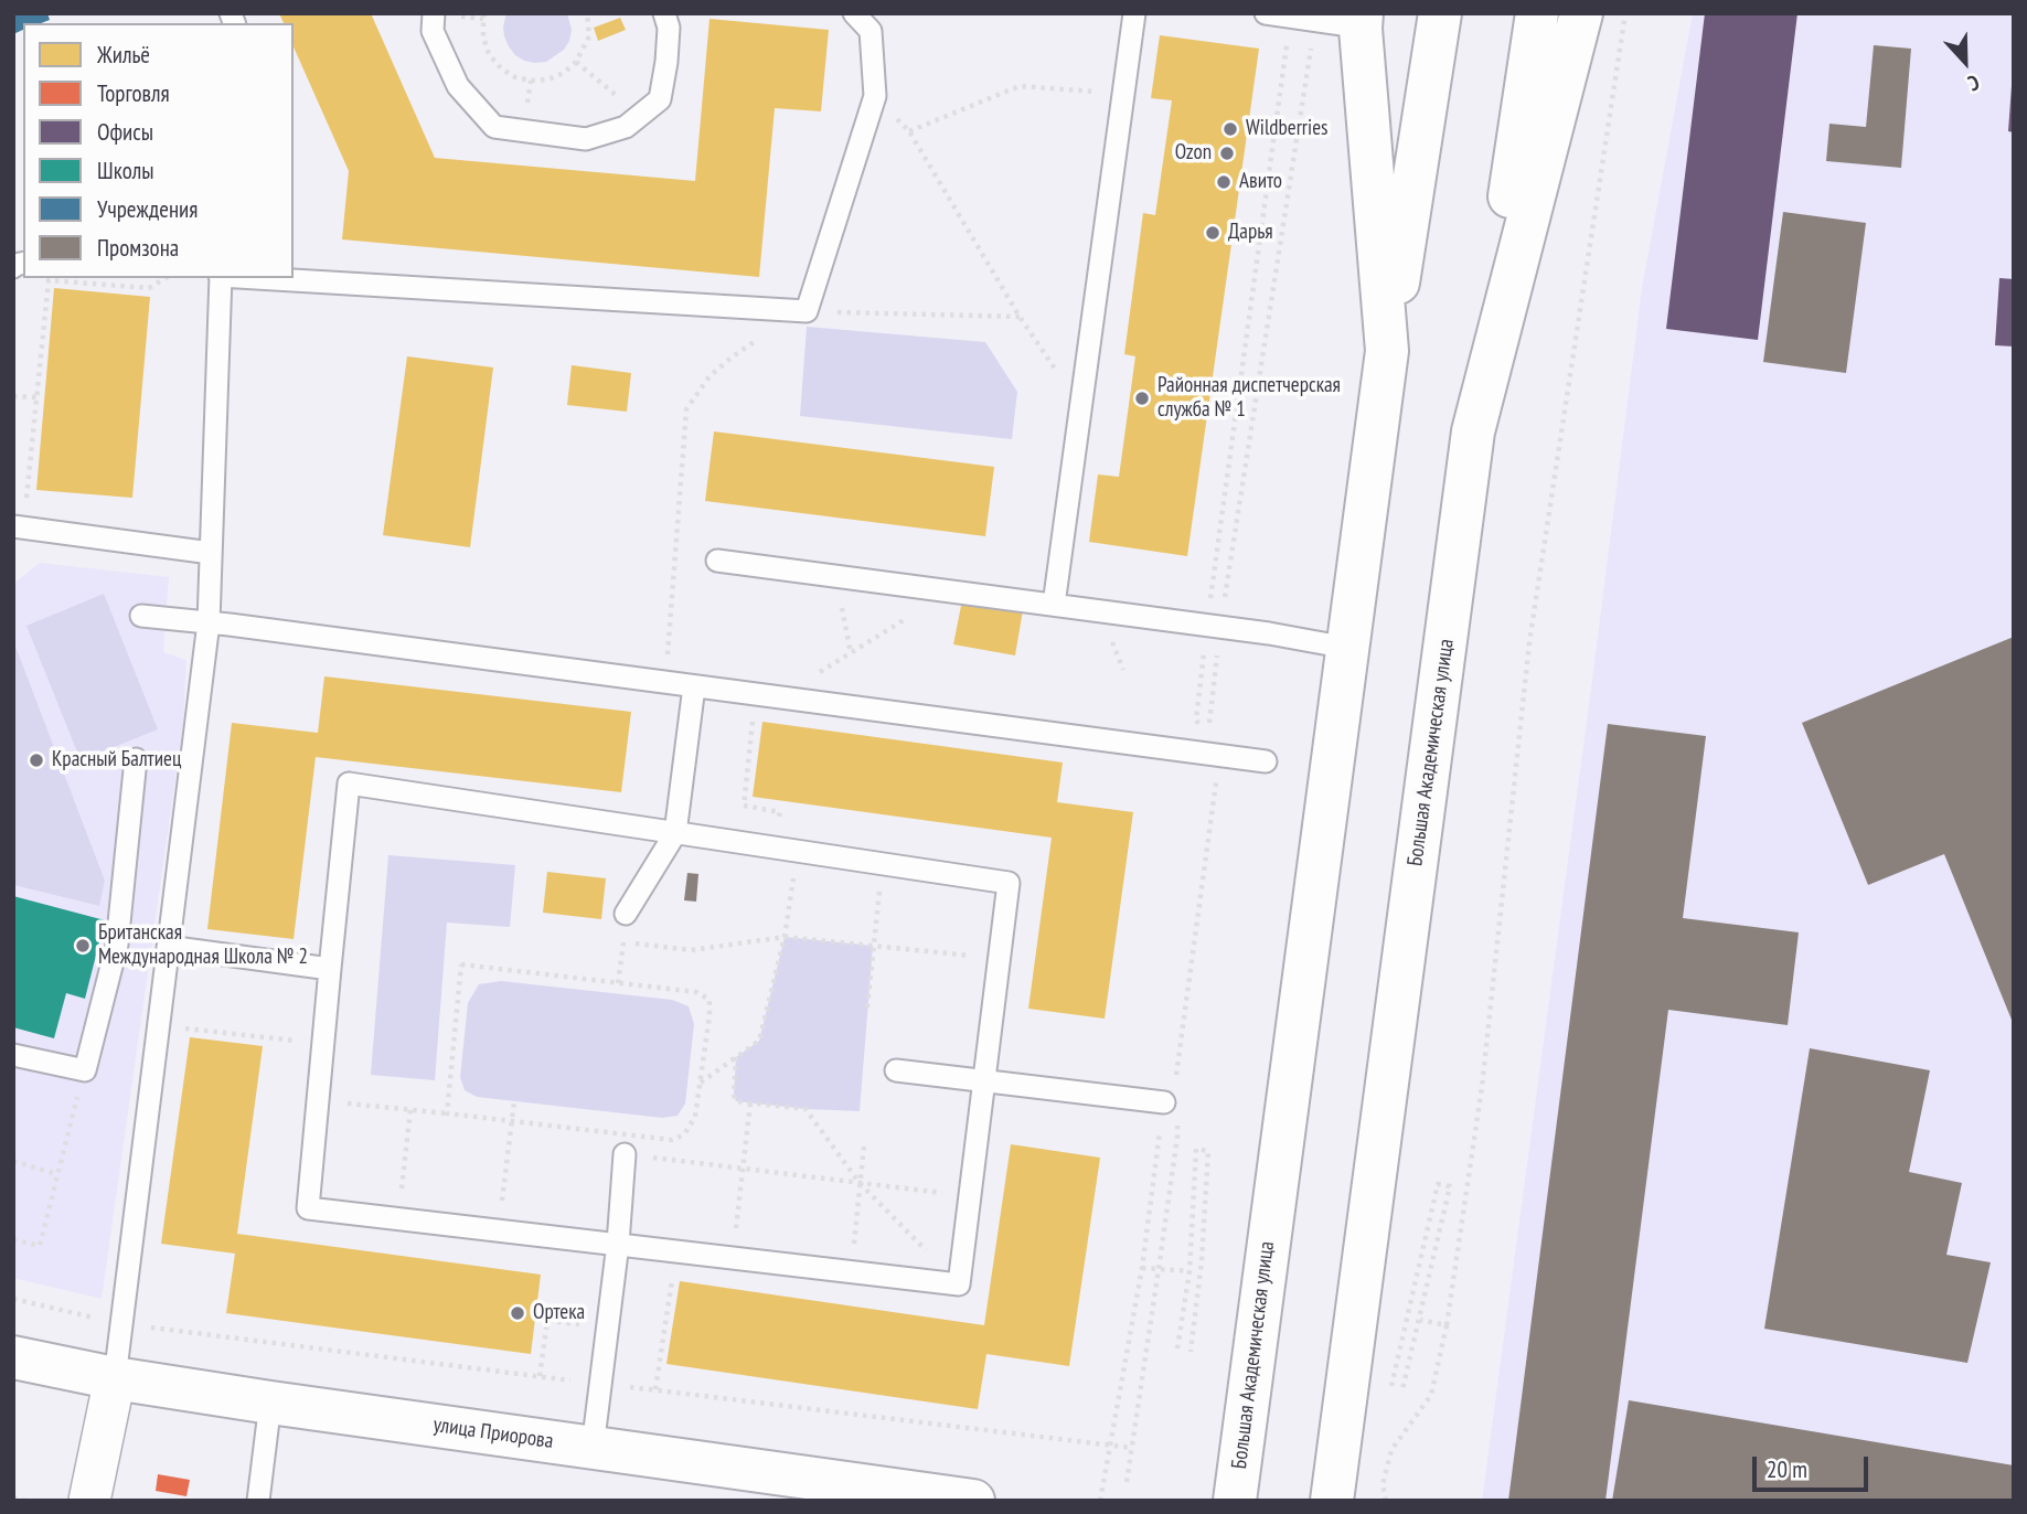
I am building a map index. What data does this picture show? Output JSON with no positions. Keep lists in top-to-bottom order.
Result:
{
  "streets": {
    "main road": ["Большая Академическая улица", "улица Приорова"]
  },
  "places": [
    "Wildberries",
    "Ozon",
    "Авито",
    "Дарья",
    "Районная диспетчерская служба № 1",
    "Красный Балтиец",
    "Британская Международная Школа № 2",
    "Ортека"
  ],
  "legend": [
    "Жильё",
    "Торговля",
    "Офисы",
    "Школы",
    "Учреждения",
    "Промзона"
  ],
  "scale_bar": "20 m",
  "north": "bottom"
}
